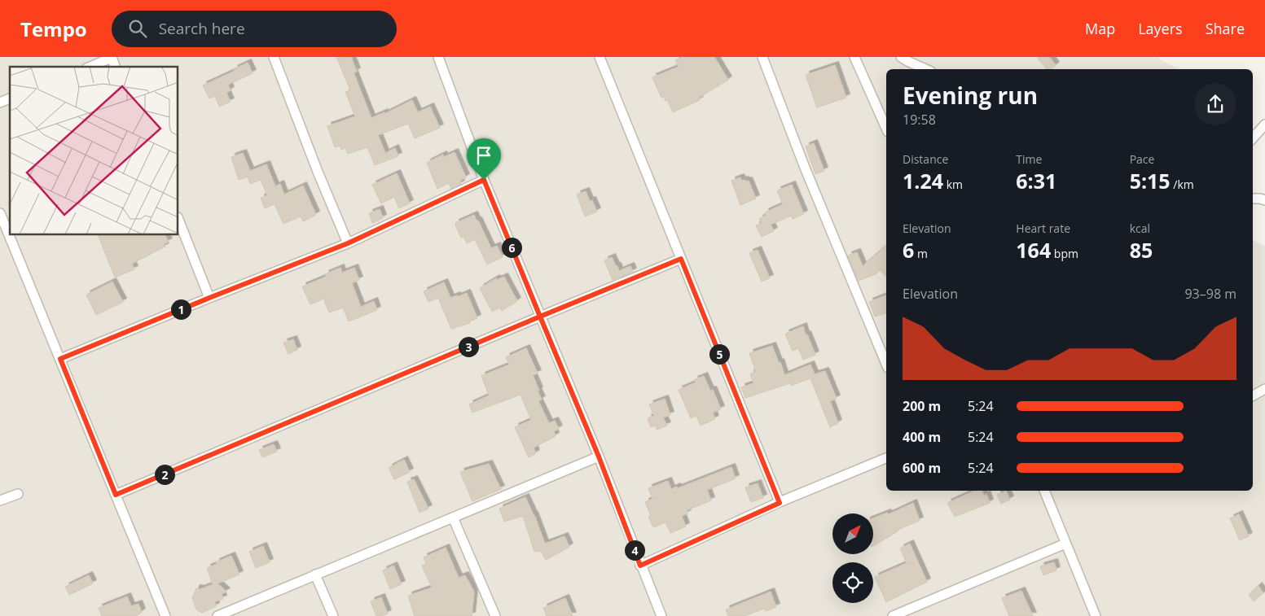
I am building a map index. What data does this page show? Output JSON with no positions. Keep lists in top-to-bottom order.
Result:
{
  "north": "top right",
  "page": {
    "header": "Tempo",
    "search": "Search here",
    "nav": ["Map", "Layers", "Share"],
    "heading": ["Evening run", "19:58"],
    "stats": [
      ["Distance", "1.24 km"],
      ["Time", "6:31"],
      ["Pace", "5:15 /km"],
      ["Elevation", "6 m"],
      ["Heart rate", "164 bpm"],
      ["kcal", "85"]
    ],
    "pins": [
      "6",
      "1",
      "3",
      "5",
      "2",
      "4"
    ],
    "chart": ["Elevation", "93–98 m"],
    "list": [
      {
        "name": "200 m",
        "note": "5:24"
      },
      {
        "name": "400 m",
        "note": "5:24"
      },
      {
        "name": "600 m",
        "note": "5:24"
      }
    ]
  }
}
